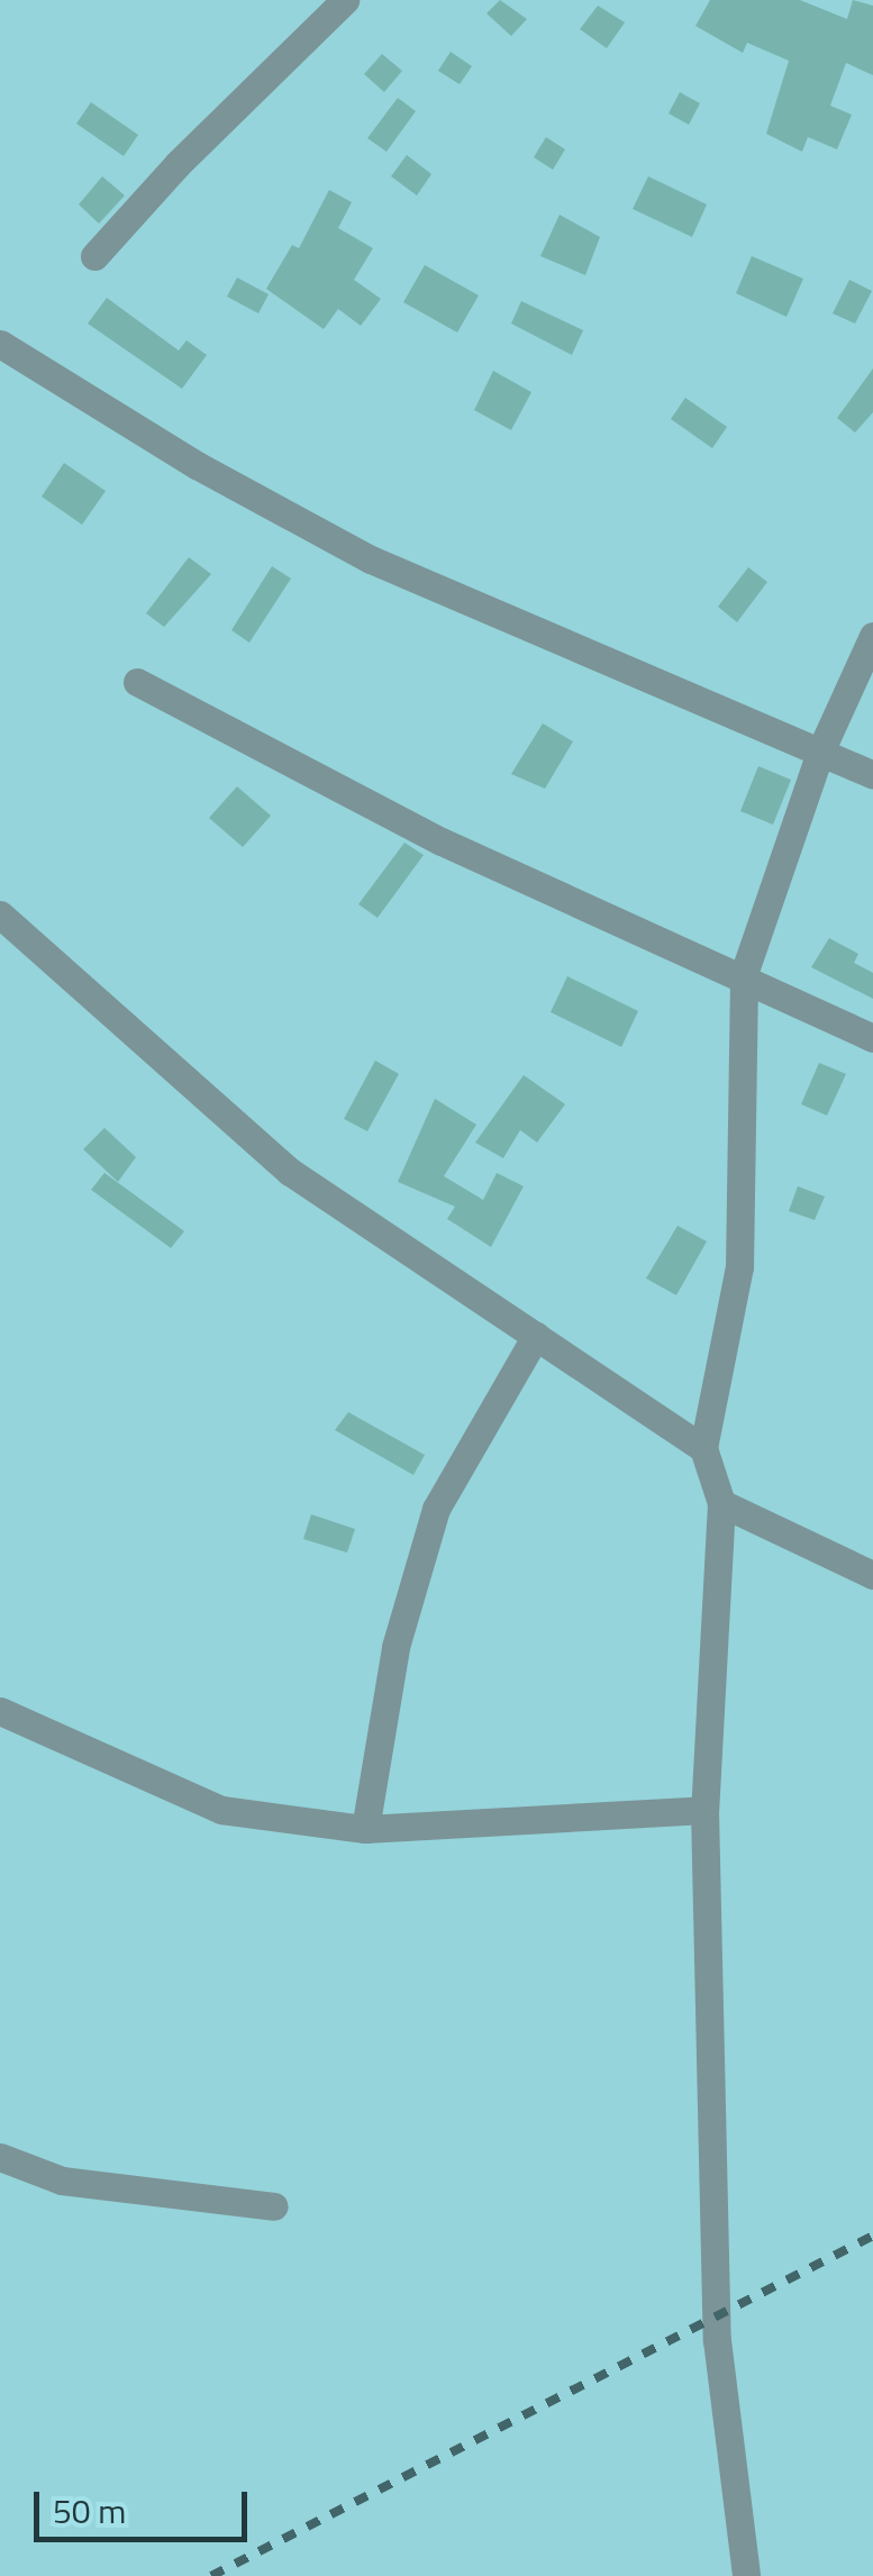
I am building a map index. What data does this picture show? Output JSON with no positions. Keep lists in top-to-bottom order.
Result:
{
  "scale_bar": "50 m"
}
